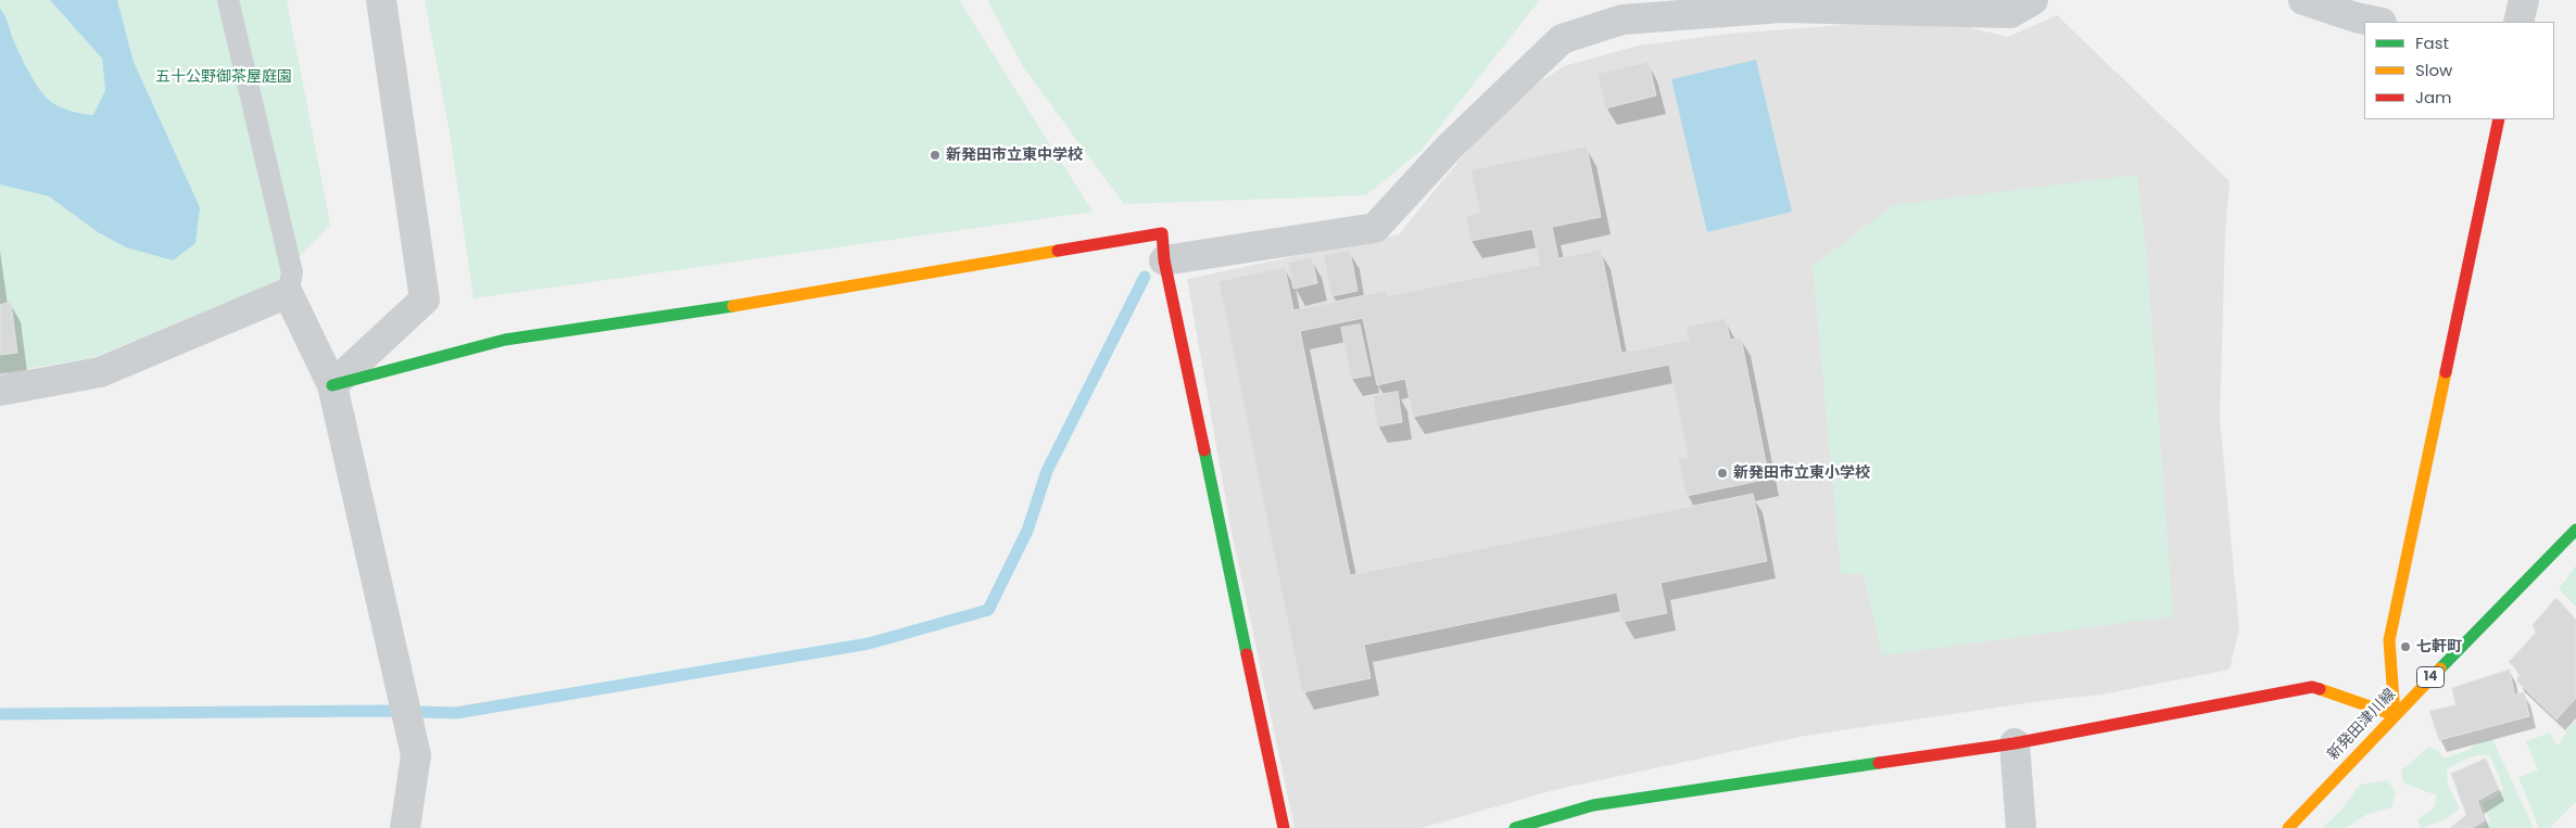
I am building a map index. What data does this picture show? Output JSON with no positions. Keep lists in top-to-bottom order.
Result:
{
  "streets": {
    "street": ["14", "新発田津川線"]
  },
  "parks": ["五十公野御茶屋庭園"],
  "places": ["新発田市立東中学校", "新発田市立東小学校", "七軒町"],
  "legend": ["Fast", "Slow", "Jam"]
}
